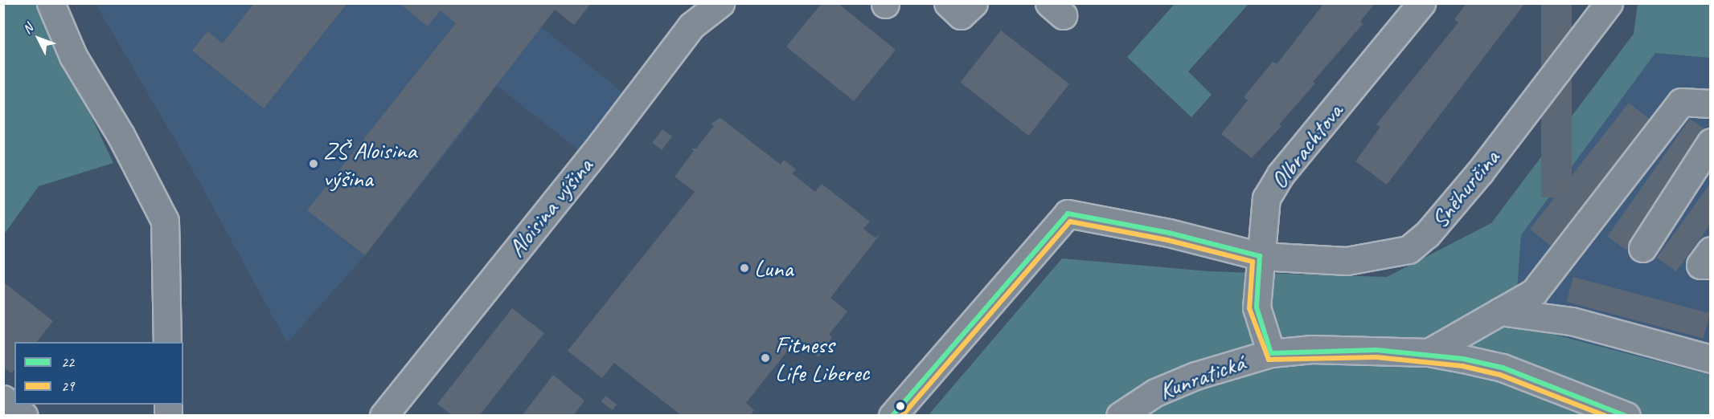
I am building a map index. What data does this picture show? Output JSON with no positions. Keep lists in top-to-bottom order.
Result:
{
  "streets": {
    "street": [
      "Olbrachtova",
      "Sněhurčina",
      "Aloisina výšina",
      "Kunratická"
    ]
  },
  "crossings": [
    ["Olbrachtova", "Sněhurčina"],
    ["Olbrachtova", "Kunratická"]
  ],
  "places": ["ZŠ Aloisina výšina", "Luna", "Fitness Life Liberec"],
  "lines": ["transit line 22", "transit line 29"],
  "legend": ["22", "29"],
  "north": "top left"
}
